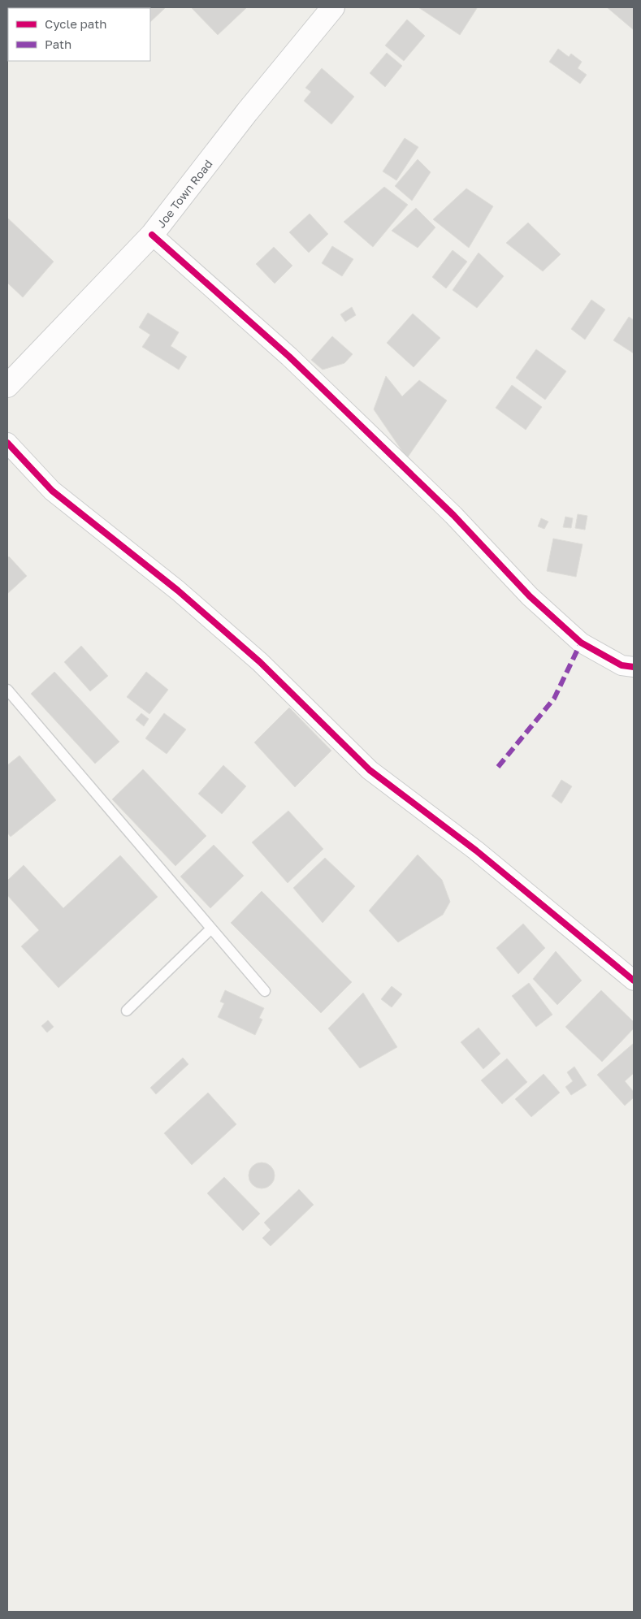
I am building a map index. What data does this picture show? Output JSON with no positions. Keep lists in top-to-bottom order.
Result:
{
  "streets": {
    "street": ["Joe Town Road"]
  },
  "legend": ["Cycle path", "Path"]
}
